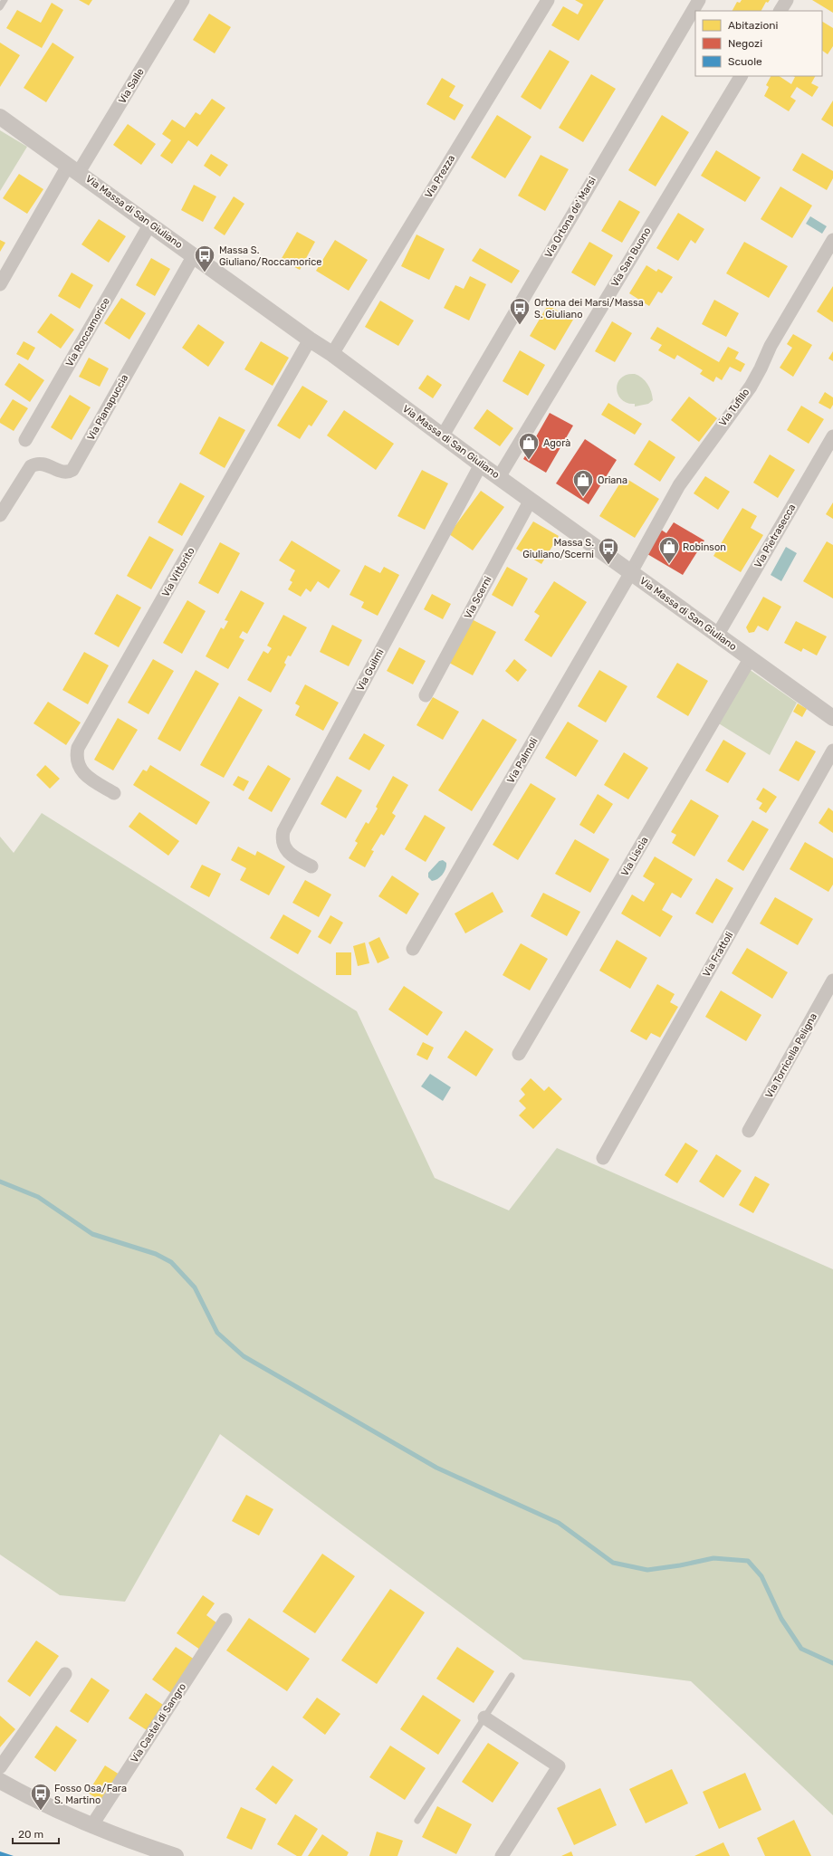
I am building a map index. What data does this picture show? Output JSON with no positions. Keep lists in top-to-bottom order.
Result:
{
  "streets": {
    "street": [
      "Via Salle",
      "Via Prezza",
      "Via Massa di San Giuliano",
      "Via Ortona de' Marsi",
      "Via San Buono",
      "Via Roccamorice",
      "Via Pianapuccia",
      "Via Tufillo",
      "Via Pietrasecca",
      "Via Vittorito",
      "Via Scerni",
      "Via Guilmi",
      "Via Palmoli",
      "Via Liscia",
      "Via Frattoli",
      "Via Torricella Peligna",
      "Via Castel di Sangro"
    ]
  },
  "crossings": [
    ["Via Salle", "Via Massa di San Giuliano"],
    ["Via Prezza", "Via Massa di San Giuliano"],
    ["Via Massa di San Giuliano", "Via Ortona de' Marsi"],
    ["Via Massa di San Giuliano", "Via San Buono"],
    ["Via Massa di San Giuliano", "Via Roccamorice"],
    ["Via Massa di San Giuliano", "Via Pianapuccia"],
    ["Via Massa di San Giuliano", "Via Tufillo"],
    ["Via Massa di San Giuliano", "Via Pietrasecca"],
    ["Via Massa di San Giuliano", "Via Vittorito"],
    ["Via Massa di San Giuliano", "Via Scerni"],
    ["Via Massa di San Giuliano", "Via Guilmi"],
    ["Via Massa di San Giuliano", "Via Palmoli"],
    ["Via Massa di San Giuliano", "Via Liscia"],
    ["Via Tufillo", "Via Palmoli"]
  ],
  "places": {
    "bus stop": [
      "Massa S. Giuliano/Roccamorice",
      "Ortona dei Marsi/Massa S. Giuliano",
      "Massa S. Giuliano/Scerni",
      "Fosso Osa/Fara S. Martino"
    ],
    "shop": ["Agorà", "Oriana", "Robinson"]
  },
  "legend": ["Abitazioni", "Negozi", "Scuole"],
  "scale_bar": "20 m"
}
